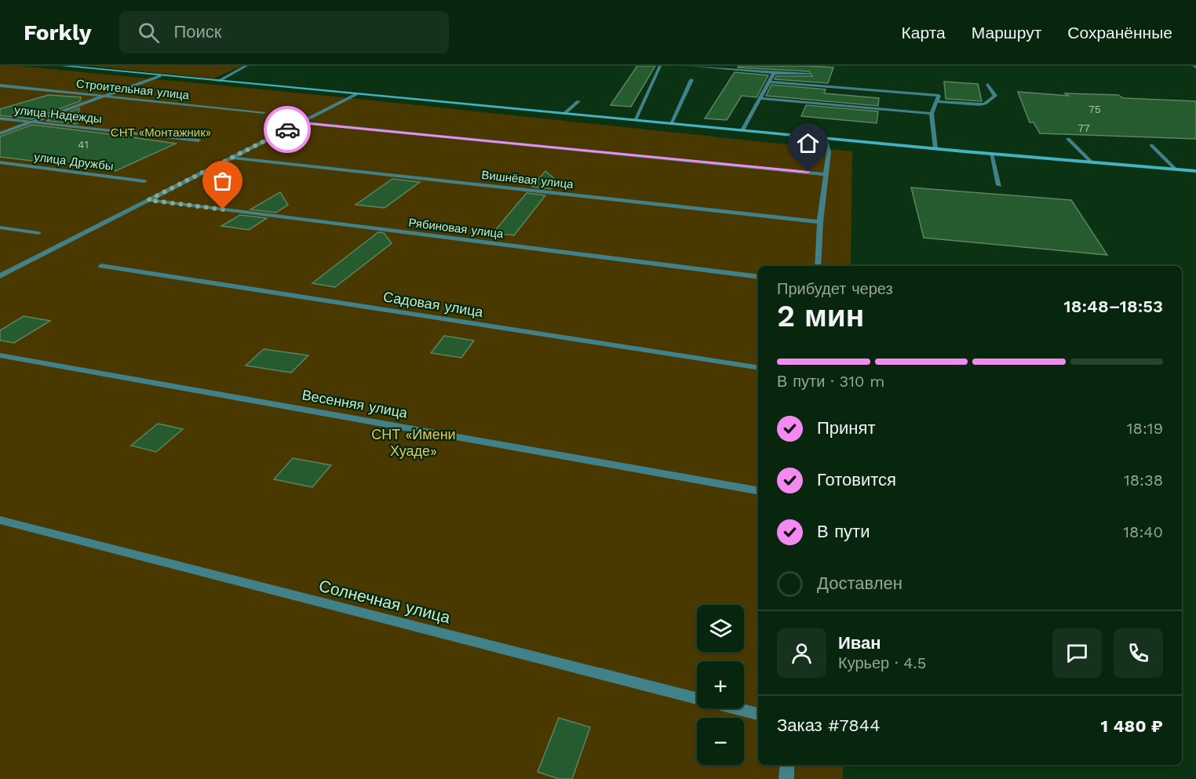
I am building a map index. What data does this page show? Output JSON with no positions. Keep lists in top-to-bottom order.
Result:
{
  "streets": {
    "street": [
      "Строительная улица",
      "улица Надежды",
      "улица Дружбы",
      "Вишнёвая улица",
      "Рябиновая улица",
      "Садовая улица",
      "Весенняя улица",
      "Солнечная улица"
    ]
  },
  "parks": ["СНТ «Монтажник»", "СНТ «Имени Хуаде»"],
  "house_numbers": ["75", "77", "41"],
  "page": {
    "header": "Forkly",
    "search": "Поиск",
    "nav": ["Карта", "Маршрут", "Сохранённые"],
    "heading": ["2 мин", "Прибудет через", "18:48–18:53"],
    "panel": [
      "Иван",
      "Курьер · 4.5",
      "Заказ #7844",
      "1 480 ₽"
    ],
    "bar": "В пути · 310 m",
    "list": [
      ["Принят", "18:19"],
      ["Готовится", "18:38"],
      ["В пути", "18:40"],
      "Доставлен"
    ],
    "map_buttons": ["+", "−"]
  }
}
